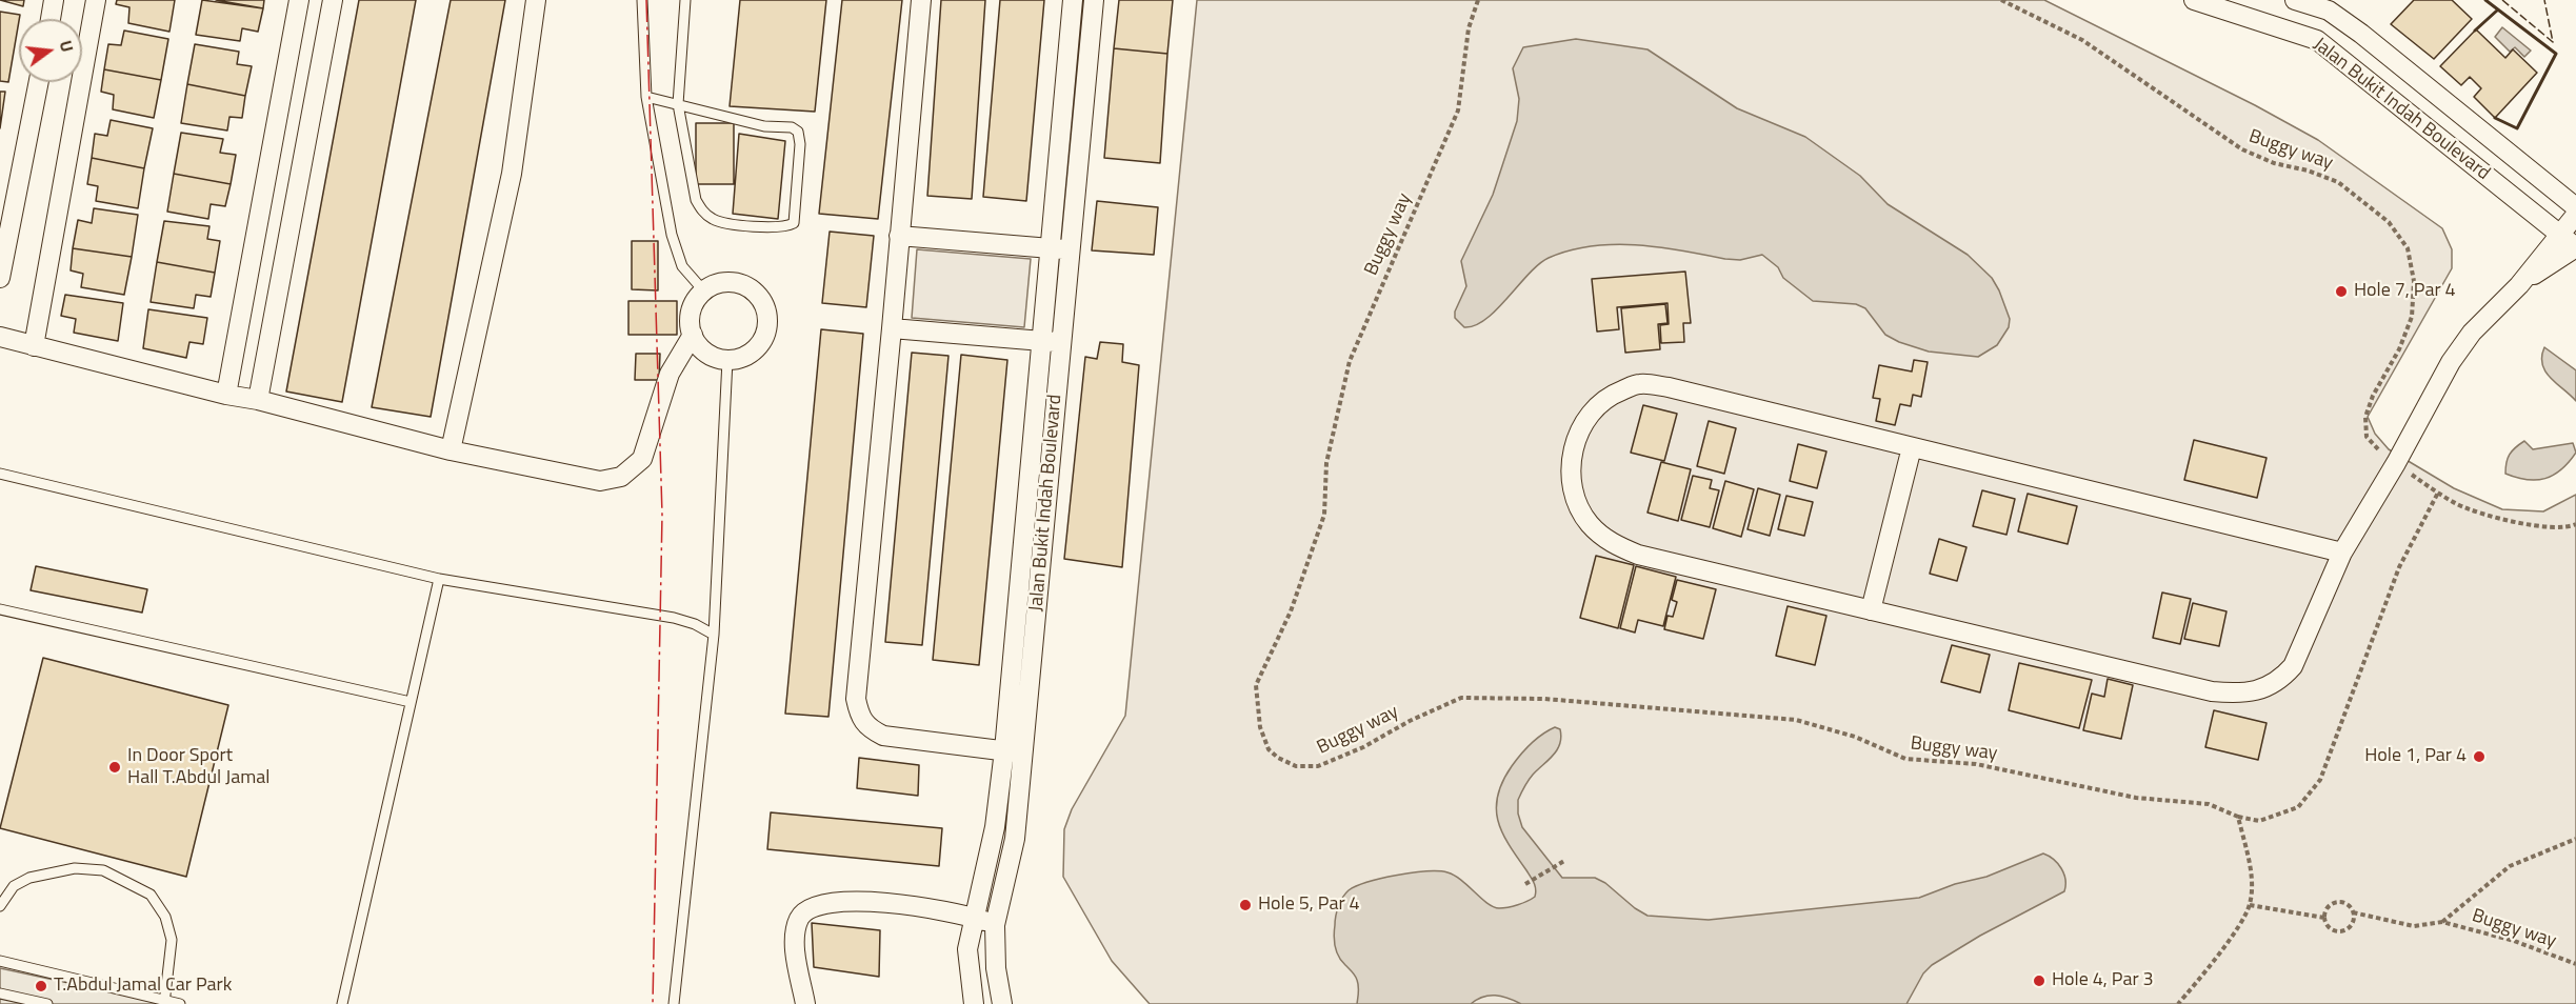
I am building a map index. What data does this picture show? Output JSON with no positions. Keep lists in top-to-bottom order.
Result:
{
  "streets": {
    "street": ["Jalan Bukit Indah Boulevard"],
    "path": ["Buggy way"]
  },
  "places": [
    "Hole 7, Par 4",
    "Hole 1, Par 4",
    "In Door Sport Hall T.Abdul Jamal",
    "Hole 5, Par 4",
    "Hole 4, Par 3",
    "T.Abdul Jamal Car Park"
  ],
  "north": "right"
}
